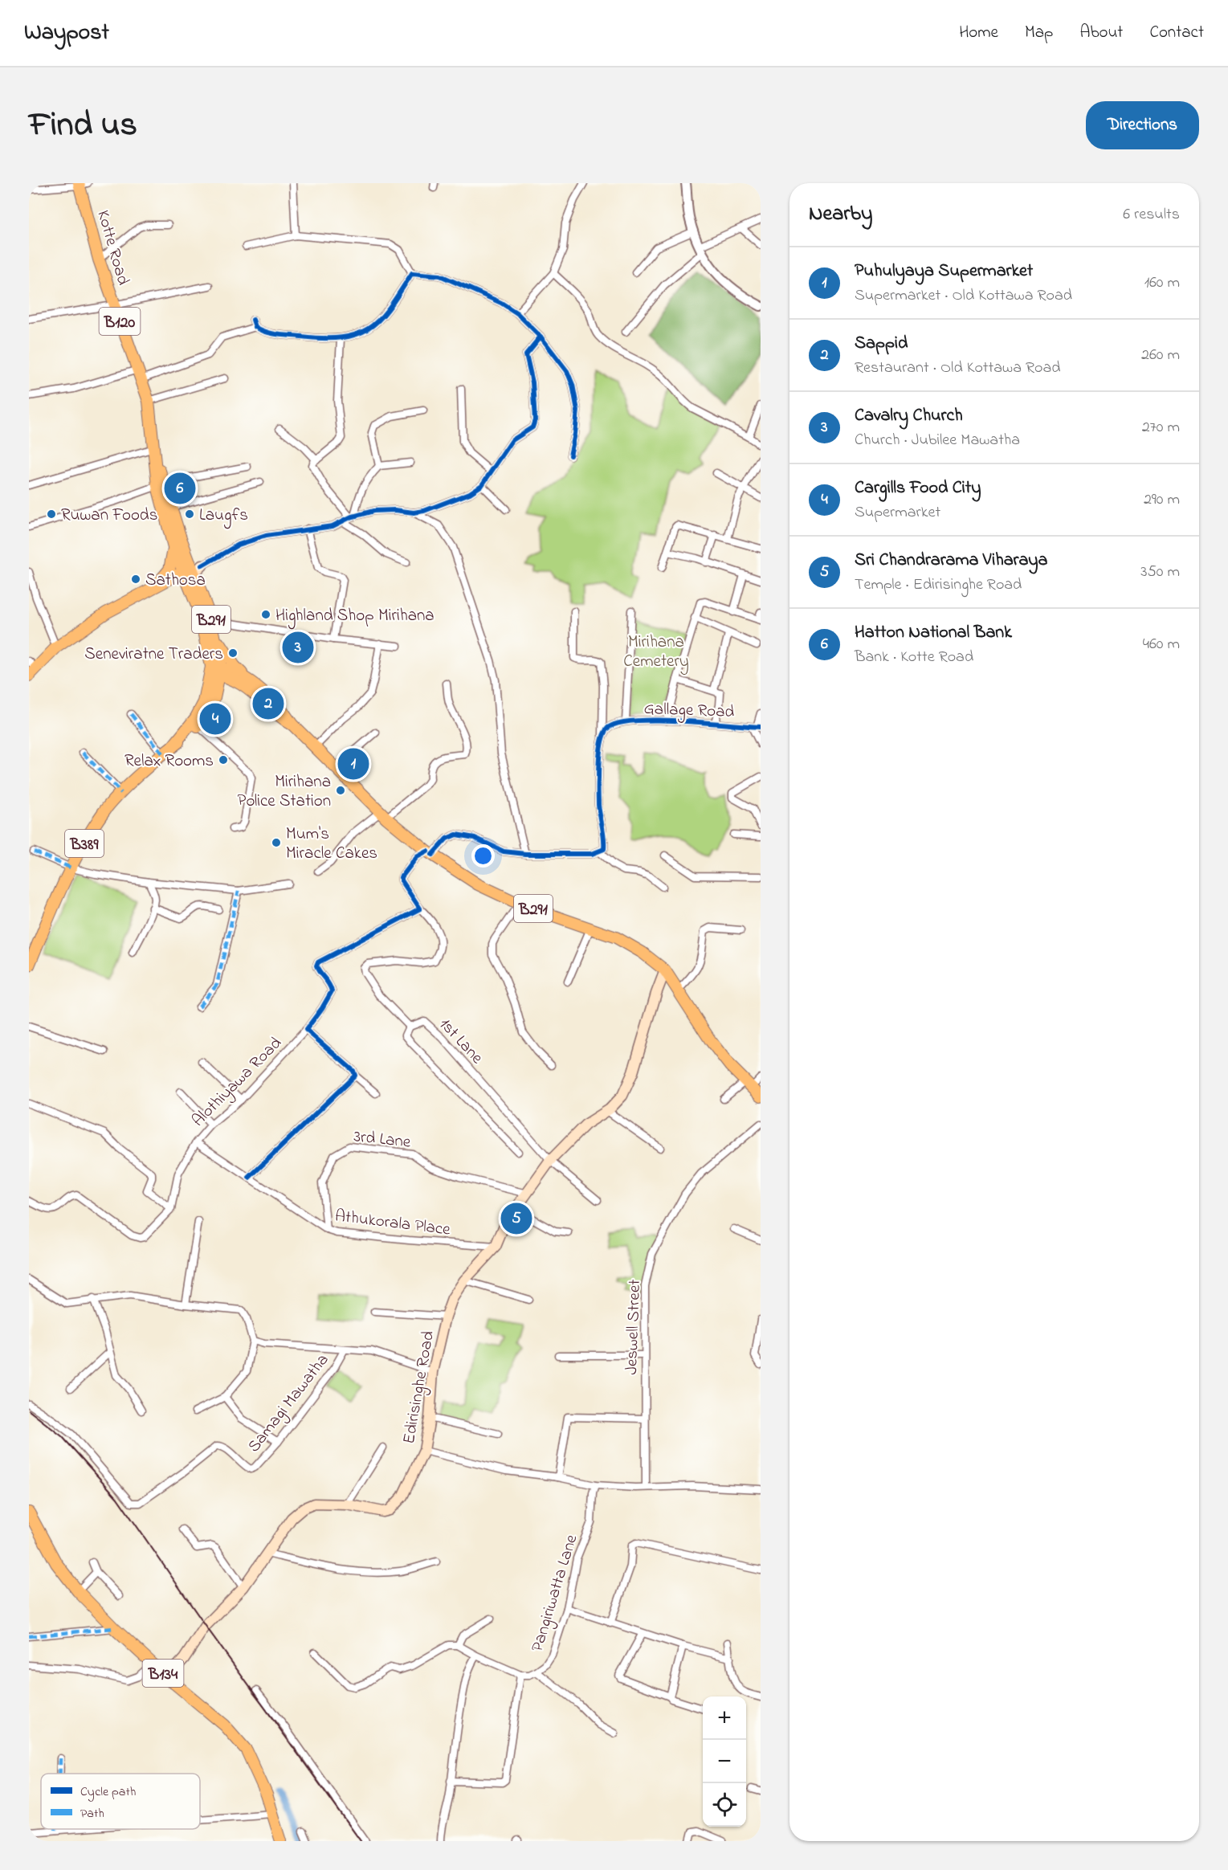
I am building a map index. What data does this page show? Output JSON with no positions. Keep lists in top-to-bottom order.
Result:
{
  "streets": {
    "main road": [
      "Kotte Road",
      "B120",
      "B291",
      "B389",
      "Edirisinghe Road",
      "B134"
    ],
    "street": [
      "Gallage Road",
      "1st Lane",
      "Alothiyawa Road",
      "3rd Lane",
      "Athukorala Place",
      "Jeswell Street",
      "Samagi Mawatha",
      "Pangiriwatta Lane"
    ]
  },
  "crossings": [
    ["Kotte Road", "B291"],
    ["B291", "B389"],
    ["B291", "Edirisinghe Road"],
    ["1st Lane", "Edirisinghe Road"],
    ["Alothiyawa Road", "Athukorala Place"],
    ["3rd Lane", "Athukorala Place"],
    ["3rd Lane", "Edirisinghe Road"],
    ["Athukorala Place", "Edirisinghe Road"],
    ["Edirisinghe Road", "B134"]
  ],
  "parks": ["Mirihana Cemetery"],
  "places": [
    "Ruwan Foods",
    "Laugfs",
    "Sathosa",
    "Highland Shop Mirihana",
    "Seneviratne Traders",
    "Relax Rooms",
    "Mirihana Police Station",
    "Mum's Miracle Cakes"
  ],
  "legend": ["Cycle path", "Path"],
  "page": {
    "header": "Waypost",
    "nav": [
      "Home",
      "Map",
      "About",
      "Contact"
    ],
    "title": "Find us",
    "buttons": "Directions",
    "heading": ["Nearby", "6 results"],
    "list": [
      {
        "mark": "1",
        "name": "Puhulyaya Supermarket",
        "note": "Supermarket · Old Kottawa Road",
        "value": "160 m"
      },
      {
        "mark": "2",
        "name": "Sappid",
        "note": "Restaurant · Old Kottawa Road",
        "value": "260 m"
      },
      {
        "mark": "3",
        "name": "Cavalry Church",
        "note": "Church · Jubilee Mawatha",
        "value": "270 m"
      },
      {
        "mark": "4",
        "name": "Cargills Food City",
        "note": "Supermarket",
        "value": "290 m"
      },
      {
        "mark": "5",
        "name": "Sri Chandrarama Viharaya",
        "note": "Temple · Edirisinghe Road",
        "value": "350 m"
      },
      {
        "mark": "6",
        "name": "Hatton National Bank",
        "note": "Bank · Kotte Road",
        "value": "460 m"
      }
    ],
    "pins": [
      "6",
      "3",
      "2",
      "4",
      "1",
      "5"
    ],
    "map_buttons": ["+", "−"]
  }
}
